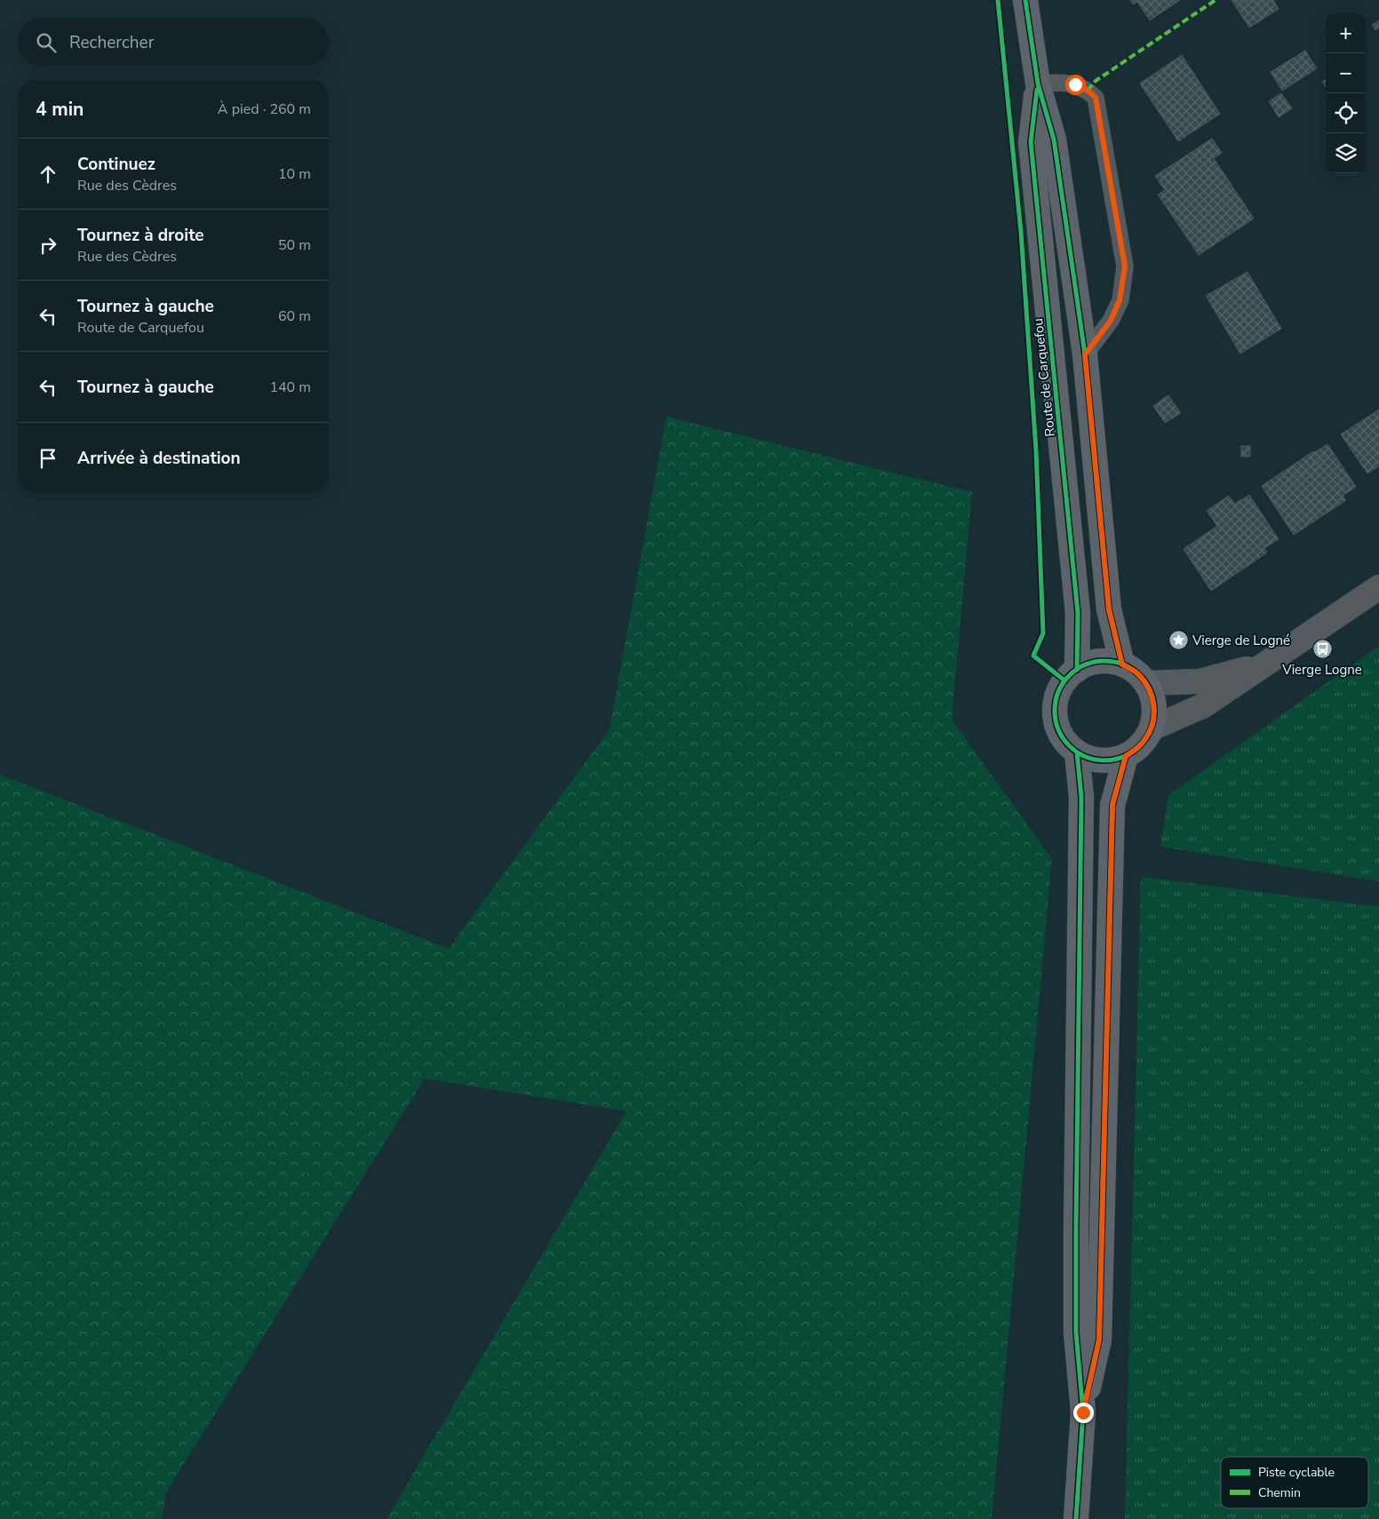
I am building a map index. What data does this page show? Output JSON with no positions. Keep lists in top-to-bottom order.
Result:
{
  "streets": {
    "main road": ["Route de Carquefou"]
  },
  "places": {
    "place": ["Vierge de Logné"],
    "bus stop": ["Vierge Logne"]
  },
  "legend": ["Piste cyclable", "Chemin"],
  "page": {
    "map_buttons": ["+", "−"],
    "search": "Rechercher",
    "heading": ["4 min", "À pied · 260 m"],
    "list": [
      ["Continuez", "Rue des Cèdres", "10 m"],
      ["Tournez à droite", "Rue des Cèdres", "50 m"],
      ["Tournez à gauche", "Route de Carquefou", "60 m"],
      ["Tournez à gauche", "140 m"],
      "Arrivée à destination"
    ]
  }
}
